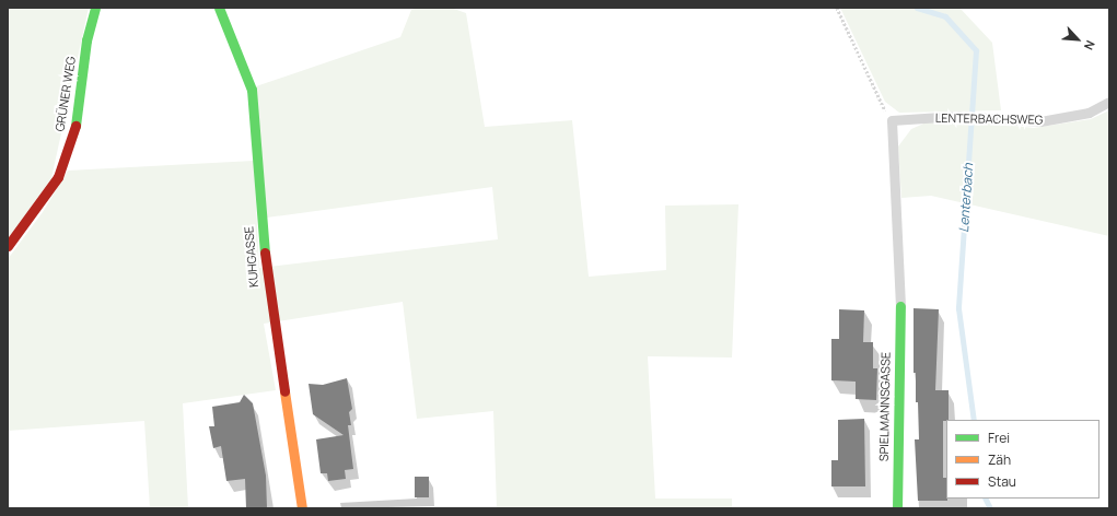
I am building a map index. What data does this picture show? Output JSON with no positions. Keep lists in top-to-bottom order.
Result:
{
  "streets": {
    "street": ["GRÜNER WEG", "KUHGASSE", "SPIELMANNSGASSE"],
    "lane": ["LENTERBACHSWEG"]
  },
  "water": ["Lenterbach"],
  "legend": ["Frei", "Zäh", "Stau"],
  "north": "bottom right"
}
